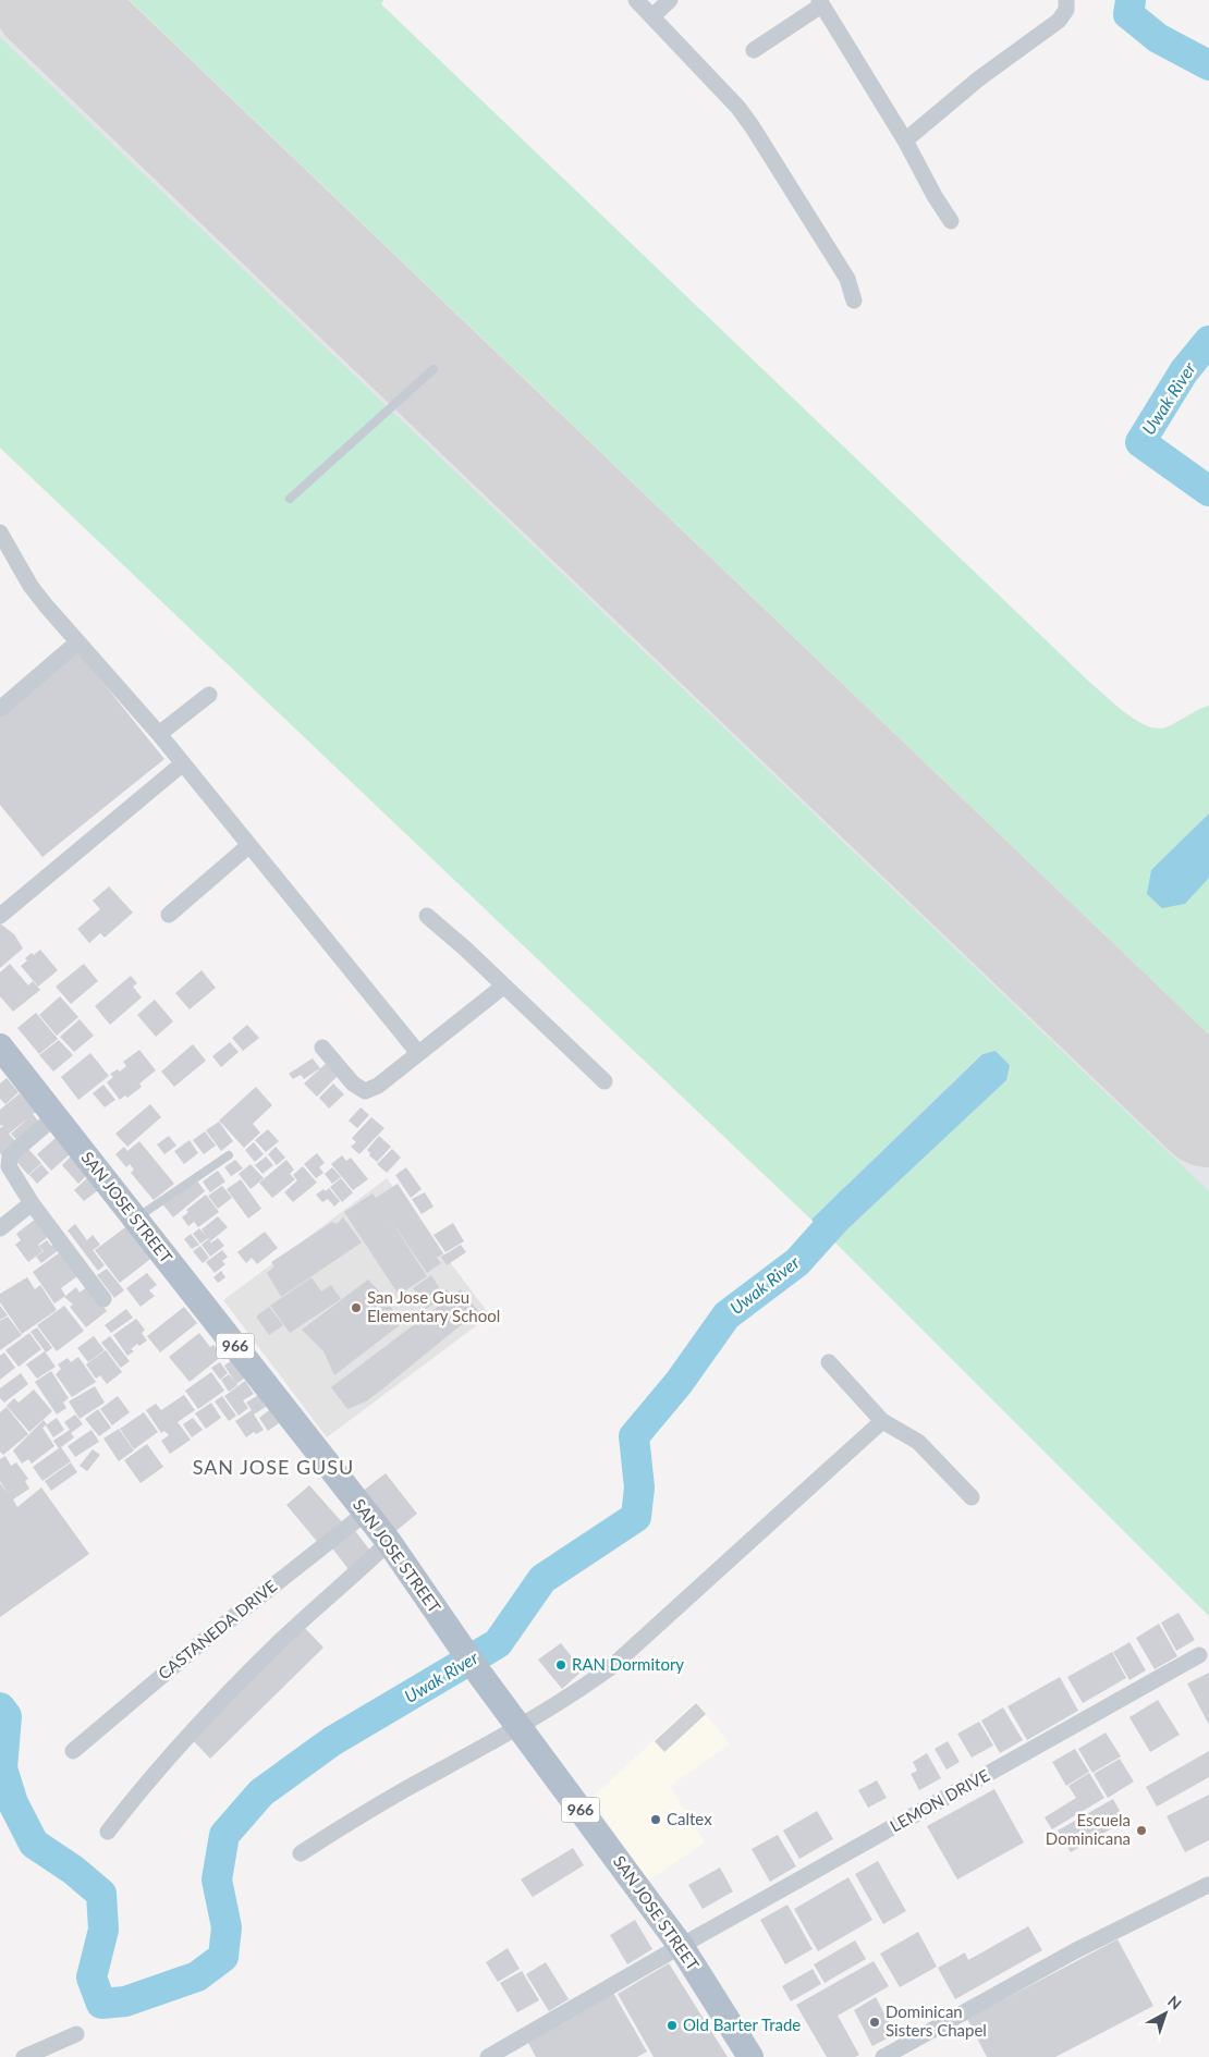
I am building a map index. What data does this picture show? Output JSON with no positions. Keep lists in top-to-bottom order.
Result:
{
  "streets": {
    "main road": ["SAN JOSE STREET", "966"],
    "street": ["CASTANEDA DRIVE", "LEMON DRIVE"]
  },
  "crossings": [
    ["SAN JOSE STREET", "CASTANEDA DRIVE"],
    ["SAN JOSE STREET", "LEMON DRIVE"]
  ],
  "districts": ["SAN JOSE GUSU"],
  "water": ["Uwak River"],
  "places": [
    "San Jose Gusu Elementary School",
    "RAN Dormitory",
    "Caltex",
    "Escuela Dominicana",
    "Dominican Sisters Chapel",
    "Old Barter Trade"
  ],
  "north": "top right"
}
